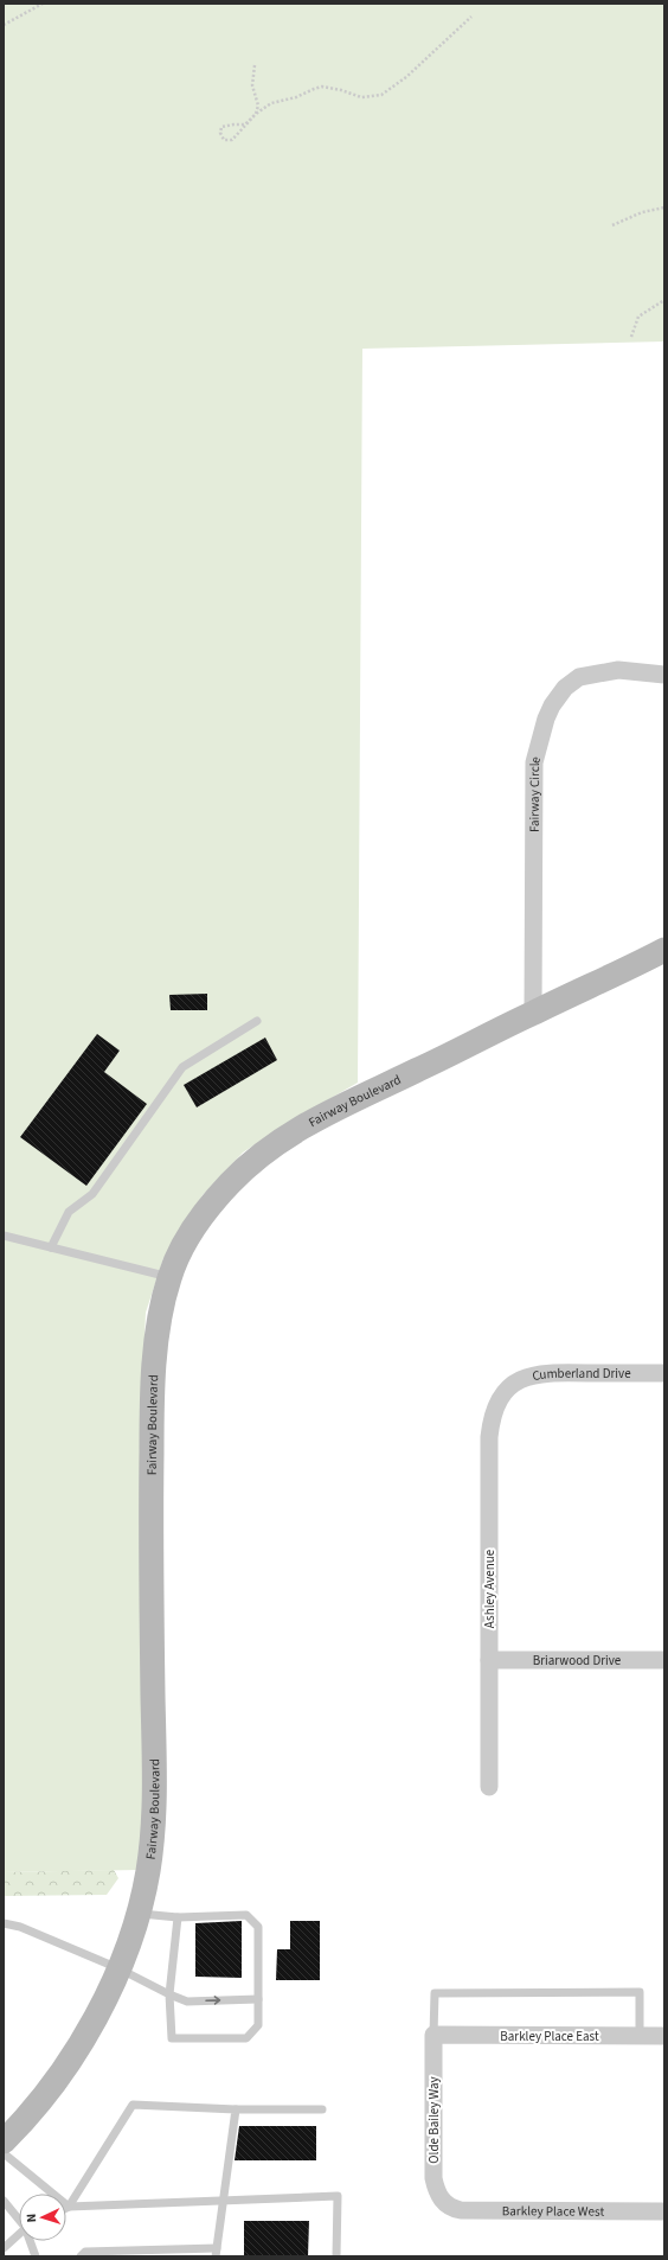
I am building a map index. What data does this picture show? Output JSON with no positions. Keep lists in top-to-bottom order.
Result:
{
  "streets": {
    "street": [
      "Fairway Circle",
      "Fairway Boulevard",
      "Cumberland Drive",
      "Ashley Avenue",
      "Briarwood Drive",
      "Barkley Place East",
      "Olde Bailey Way",
      "Barkley Place West"
    ]
  },
  "crossings": [
    ["Fairway Circle", "Fairway Boulevard"],
    ["Cumberland Drive", "Ashley Avenue"],
    ["Ashley Avenue", "Briarwood Drive"],
    ["Barkley Place East", "Olde Bailey Way"],
    ["Olde Bailey Way", "Barkley Place West"]
  ],
  "north": "left"
}
